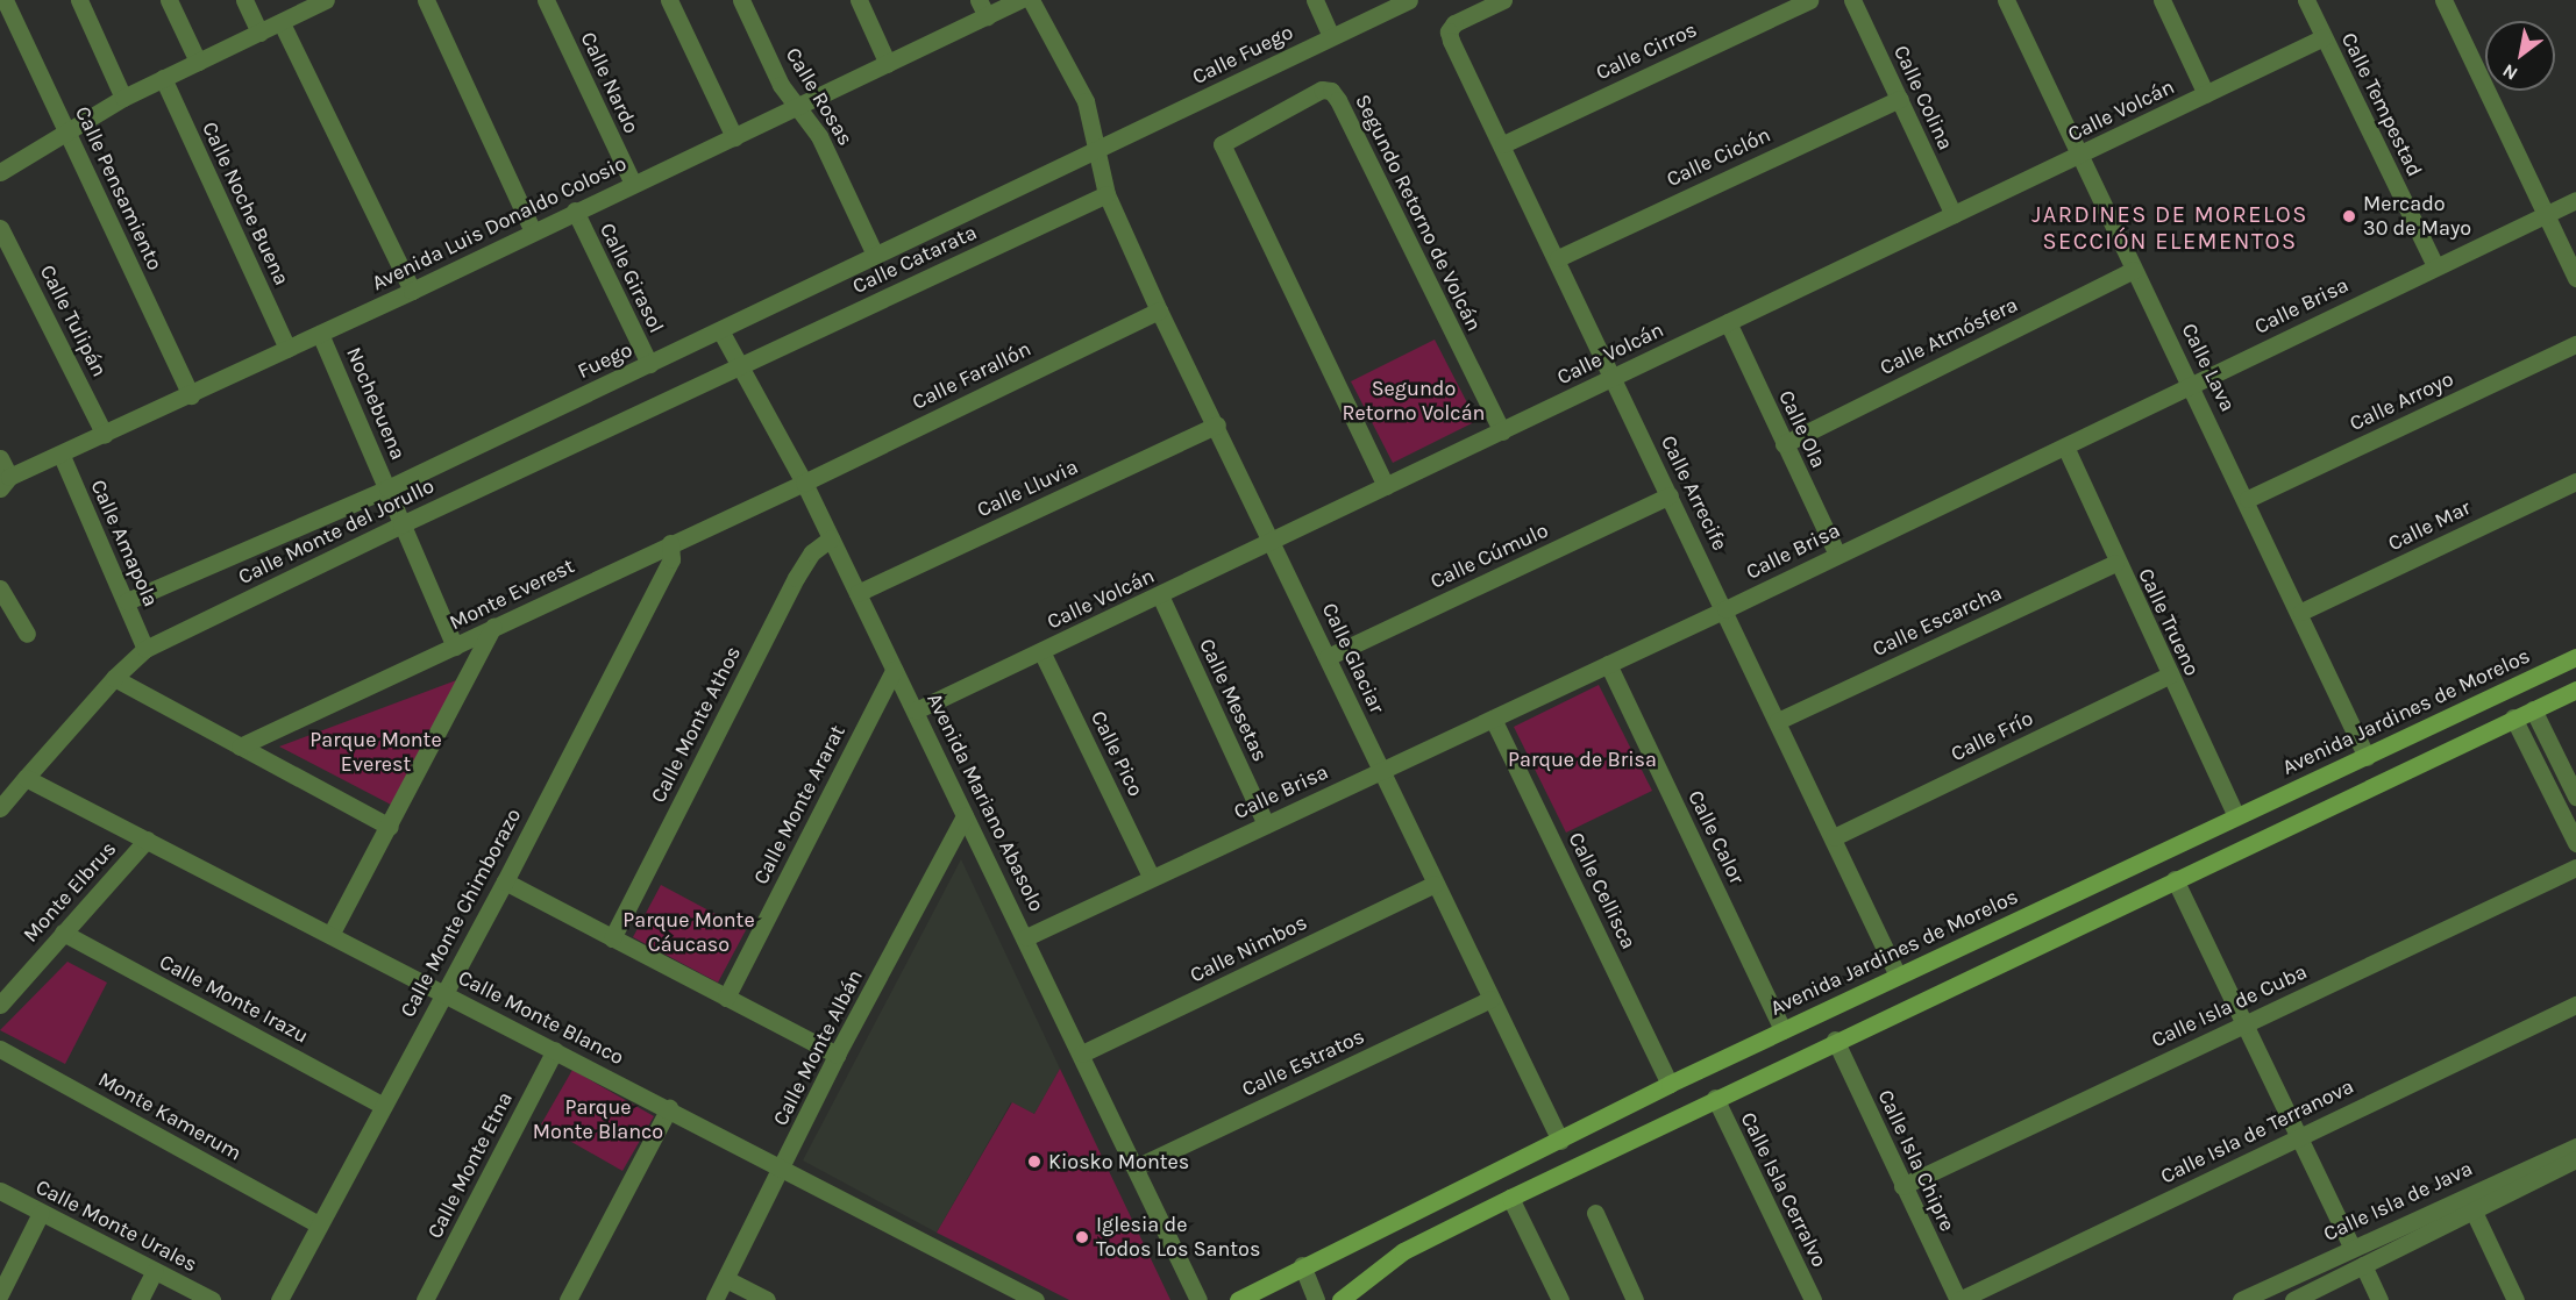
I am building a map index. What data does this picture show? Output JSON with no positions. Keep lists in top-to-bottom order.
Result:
{
  "streets": {
    "main road": ["Avenida Jardines de Morelos"],
    "street": [
      "Calle Cirros",
      "Calle Fuego",
      "Calle Nardo",
      "Calle Rosas",
      "Calle Colina",
      "Calle Tempestad",
      "Calle Volcán",
      "Calle Ciclón",
      "Calle Pensamiento",
      "Calle Noche Buena",
      "Segundo Retorno de Volcán",
      "Avenida Luis Donaldo Colosio",
      "Calle Catarata",
      "Calle Girasol",
      "Calle Brisa",
      "Calle Tulipán",
      "Calle Atmósfera",
      "Fuego",
      "Calle Lava",
      "Calle Farallón",
      "Calle Arroyo",
      "Nochebuena",
      "Calle Ola",
      "Calle Lluvia",
      "Calle Arrecife",
      "Calle Mar",
      "Calle Monte del Jorullo",
      "Calle Amapola",
      "Calle Cúmulo",
      "Monte Everest",
      "Calle Escarcha",
      "Calle Trueno",
      "Calle Glaciar",
      "Calle Mesetas",
      "Calle Monte Athos",
      "Calle Frío",
      "Calle Pico",
      "Avenida Mariano Abasolo",
      "Calle Monte Ararat",
      "Calle Calor",
      "Calle Cellisca",
      "Monte Elbrus",
      "Calle Monte Chimborazo",
      "Calle Nimbos",
      "Calle Monte Irazu",
      "Calle Isla de Cuba",
      "Calle Monte Blanco",
      "Calle Monte Albán",
      "Calle Estratos",
      "Monte Kamerum",
      "Calle Isla de Terranova",
      "Calle Isla Chipre",
      "Calle Monte Etna",
      "Calle Isla Cerralvo",
      "Calle Isla de Java",
      "Calle Monte Urales"
    ]
  },
  "crossings": [
    ["Calle Cirros", "Calle Arrecife"],
    ["Calle Fuego", "Fuego"],
    ["Calle Fuego", "Calle Glaciar"],
    ["Calle Nardo", "Avenida Luis Donaldo Colosio"],
    ["Calle Rosas", "Avenida Luis Donaldo Colosio"],
    ["Calle Rosas", "Fuego"],
    ["Calle Colina", "Calle Volcán"],
    ["Calle Colina", "Calle Ciclón"],
    ["Calle Tempestad", "Calle Volcán"],
    ["Calle Tempestad", "Calle Brisa"],
    ["Calle Volcán", "Segundo Retorno de Volcán"],
    ["Calle Volcán", "Calle Lava"],
    ["Calle Volcán", "Calle Ola"],
    ["Calle Volcán", "Calle Arrecife"],
    ["Calle Volcán", "Calle Glaciar"],
    ["Calle Volcán", "Calle Mesetas"],
    ["Calle Volcán", "Calle Pico"],
    ["Calle Volcán", "Avenida Mariano Abasolo"],
    ["Calle Ciclón", "Calle Arrecife"],
    ["Calle Pensamiento", "Avenida Luis Donaldo Colosio"],
    ["Calle Noche Buena", "Avenida Luis Donaldo Colosio"],
    ["Avenida Luis Donaldo Colosio", "Calle Girasol"],
    ["Avenida Luis Donaldo Colosio", "Calle Tulipán"],
    ["Avenida Luis Donaldo Colosio", "Nochebuena"],
    ["Avenida Luis Donaldo Colosio", "Calle Amapola"],
    ["Calle Catarata", "Calle Monte del Jorullo"],
    ["Calle Catarata", "Calle Glaciar"],
    ["Calle Catarata", "Avenida Mariano Abasolo"],
    ["Calle Girasol", "Fuego"],
    ["Calle Brisa", "Calle Lava"],
    ["Calle Brisa", "Calle Ola"],
    ["Calle Brisa", "Calle Arrecife"],
    ["Calle Brisa", "Calle Trueno"],
    ["Calle Brisa", "Calle Glaciar"],
    ["Calle Brisa", "Calle Mesetas"],
    ["Calle Brisa", "Calle Pico"],
    ["Calle Brisa", "Avenida Mariano Abasolo"],
    ["Calle Brisa", "Calle Calor"],
    ["Calle Brisa", "Calle Cellisca"],
    ["Calle Atmósfera", "Calle Lava"],
    ["Calle Atmósfera", "Calle Ola"],
    ["Fuego", "Nochebuena"],
    ["Fuego", "Calle Amapola"],
    ["Fuego", "Calle Glaciar"],
    ["Fuego", "Avenida Mariano Abasolo"],
    ["Calle Lava", "Calle Arroyo"],
    ["Calle Lava", "Calle Mar"],
    ["Calle Lava", "Avenida Jardines de Morelos"],
    ["Calle Farallón", "Monte Everest"],
    ["Calle Farallón", "Calle Glaciar"],
    ["Calle Farallón", "Avenida Mariano Abasolo"],
    ["Nochebuena", "Calle Monte del Jorullo"],
    ["Nochebuena", "Monte Everest"],
    ["Calle Lluvia", "Calle Glaciar"],
    ["Calle Lluvia", "Avenida Mariano Abasolo"],
    ["Calle Arrecife", "Calle Cúmulo"],
    ["Calle Arrecife", "Calle Escarcha"],
    ["Calle Arrecife", "Avenida Jardines de Morelos"],
    ["Calle Arrecife", "Calle Frío"],
    ["Calle Monte del Jorullo", "Calle Amapola"],
    ["Calle Monte del Jorullo", "Avenida Mariano Abasolo"],
    ["Calle Monte del Jorullo", "Calle Monte Blanco"],
    ["Calle Cúmulo", "Calle Glaciar"],
    ["Monte Everest", "Avenida Mariano Abasolo"],
    ["Monte Everest", "Calle Monte Chimborazo"],
    ["Calle Escarcha", "Calle Trueno"],
    ["Calle Trueno", "Avenida Jardines de Morelos"],
    ["Calle Trueno", "Calle Frío"],
    ["Calle Glaciar", "Avenida Jardines de Morelos"],
    ["Calle Glaciar", "Calle Nimbos"],
    ["Calle Glaciar", "Calle Estratos"],
    ["Avenida Jardines de Morelos", "Calle Calor"],
    ["Avenida Jardines de Morelos", "Calle Cellisca"],
    ["Calle Monte Athos", "Avenida Mariano Abasolo"],
    ["Avenida Mariano Abasolo", "Calle Monte Ararat"],
    ["Avenida Mariano Abasolo", "Calle Nimbos"],
    ["Avenida Mariano Abasolo", "Calle Monte Albán"],
    ["Avenida Mariano Abasolo", "Calle Estratos"],
    ["Monte Elbrus", "Calle Monte Irazu"],
    ["Monte Elbrus", "Calle Monte Blanco"],
    ["Calle Monte Chimborazo", "Calle Monte Irazu"],
    ["Calle Monte Chimborazo", "Calle Monte Blanco"],
    ["Calle Monte Chimborazo", "Monte Kamerum"],
    ["Calle Isla de Cuba", "Calle Isla Chipre"],
    ["Calle Monte Blanco", "Calle Monte Albán"],
    ["Calle Monte Blanco", "Calle Monte Etna"],
    ["Calle Isla de Terranova", "Calle Isla Chipre"]
  ],
  "districts": ["JARDINES DE MORELOS SECCIÓN ELEMENTOS"],
  "parks": [
    "Segundo Retorno Volcán",
    "Parque Monte Everest",
    "Parque de Brisa",
    "Parque Monte Cáucaso",
    "Parque Monte Blanco"
  ],
  "places": ["Mercado 30 de Mayo", "Kiosko Montes", "Iglesia de Todos Los Santos"],
  "north": "bottom left"
}
